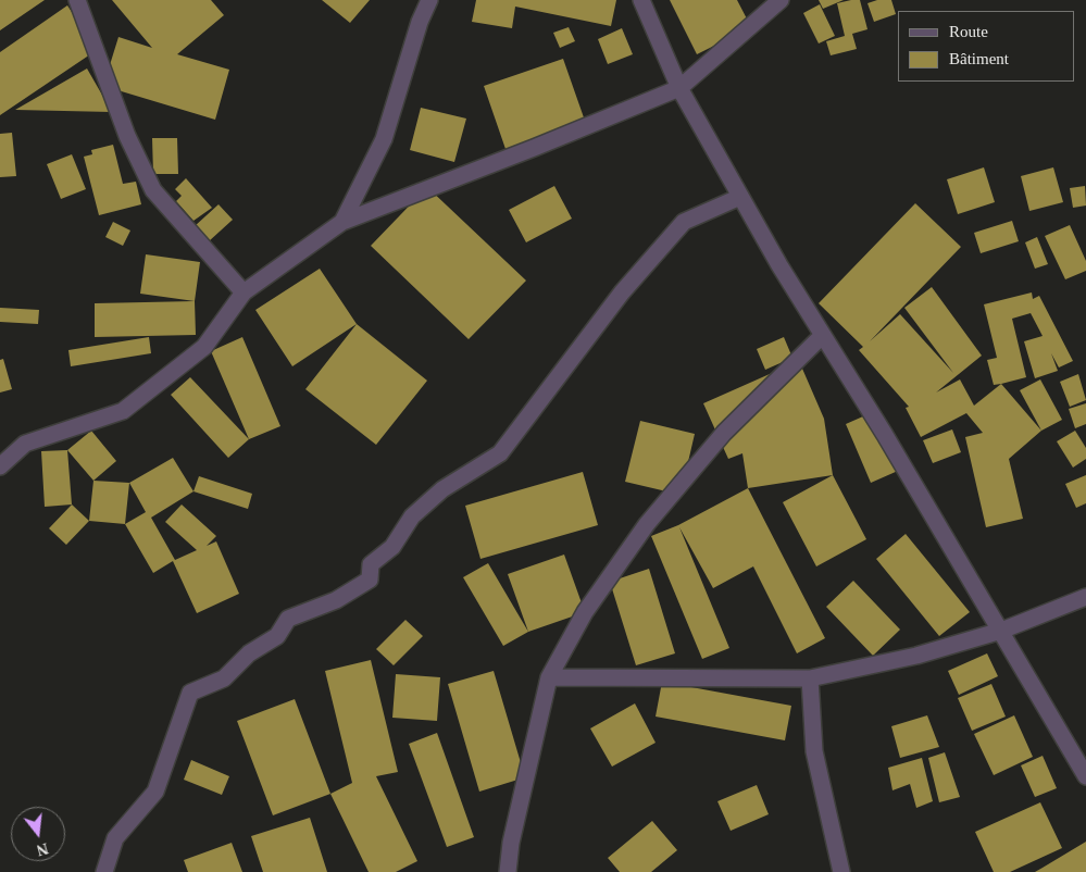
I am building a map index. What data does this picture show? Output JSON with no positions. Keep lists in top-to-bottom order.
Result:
{
  "legend": ["Route", "Bâtiment"],
  "north": "bottom"
}
